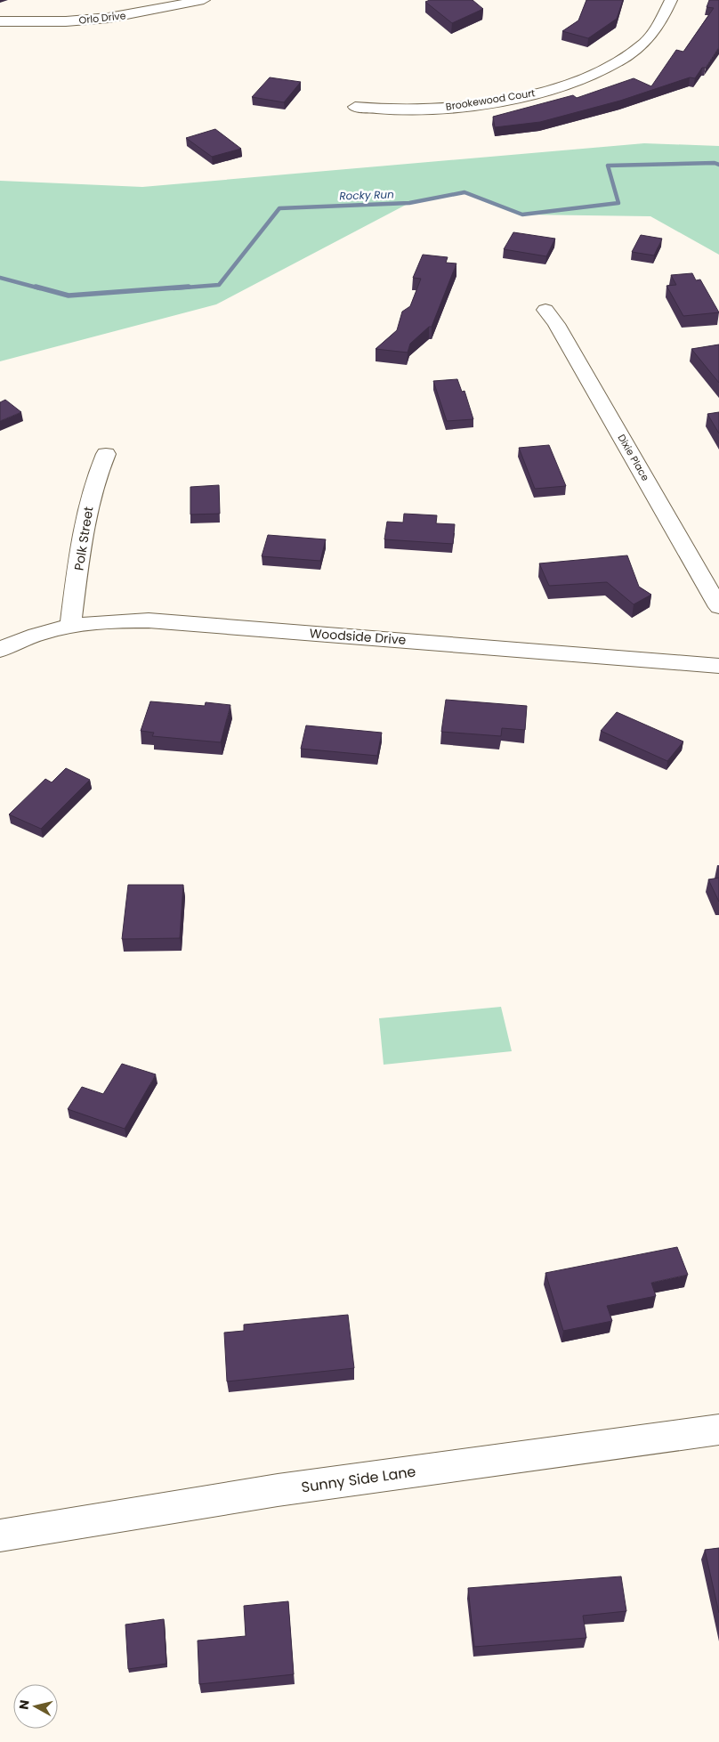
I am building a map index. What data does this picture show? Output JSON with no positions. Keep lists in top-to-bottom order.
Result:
{
  "streets": {
    "street": [
      "Orlo Drive",
      "Brookewood Court",
      "Dixie Place",
      "Polk Street",
      "Woodside Drive",
      "Sunny Side Lane"
    ]
  },
  "crossings": [
    ["Polk Street", "Woodside Drive"]
  ],
  "water": ["Rocky Run"],
  "north": "left"
}
